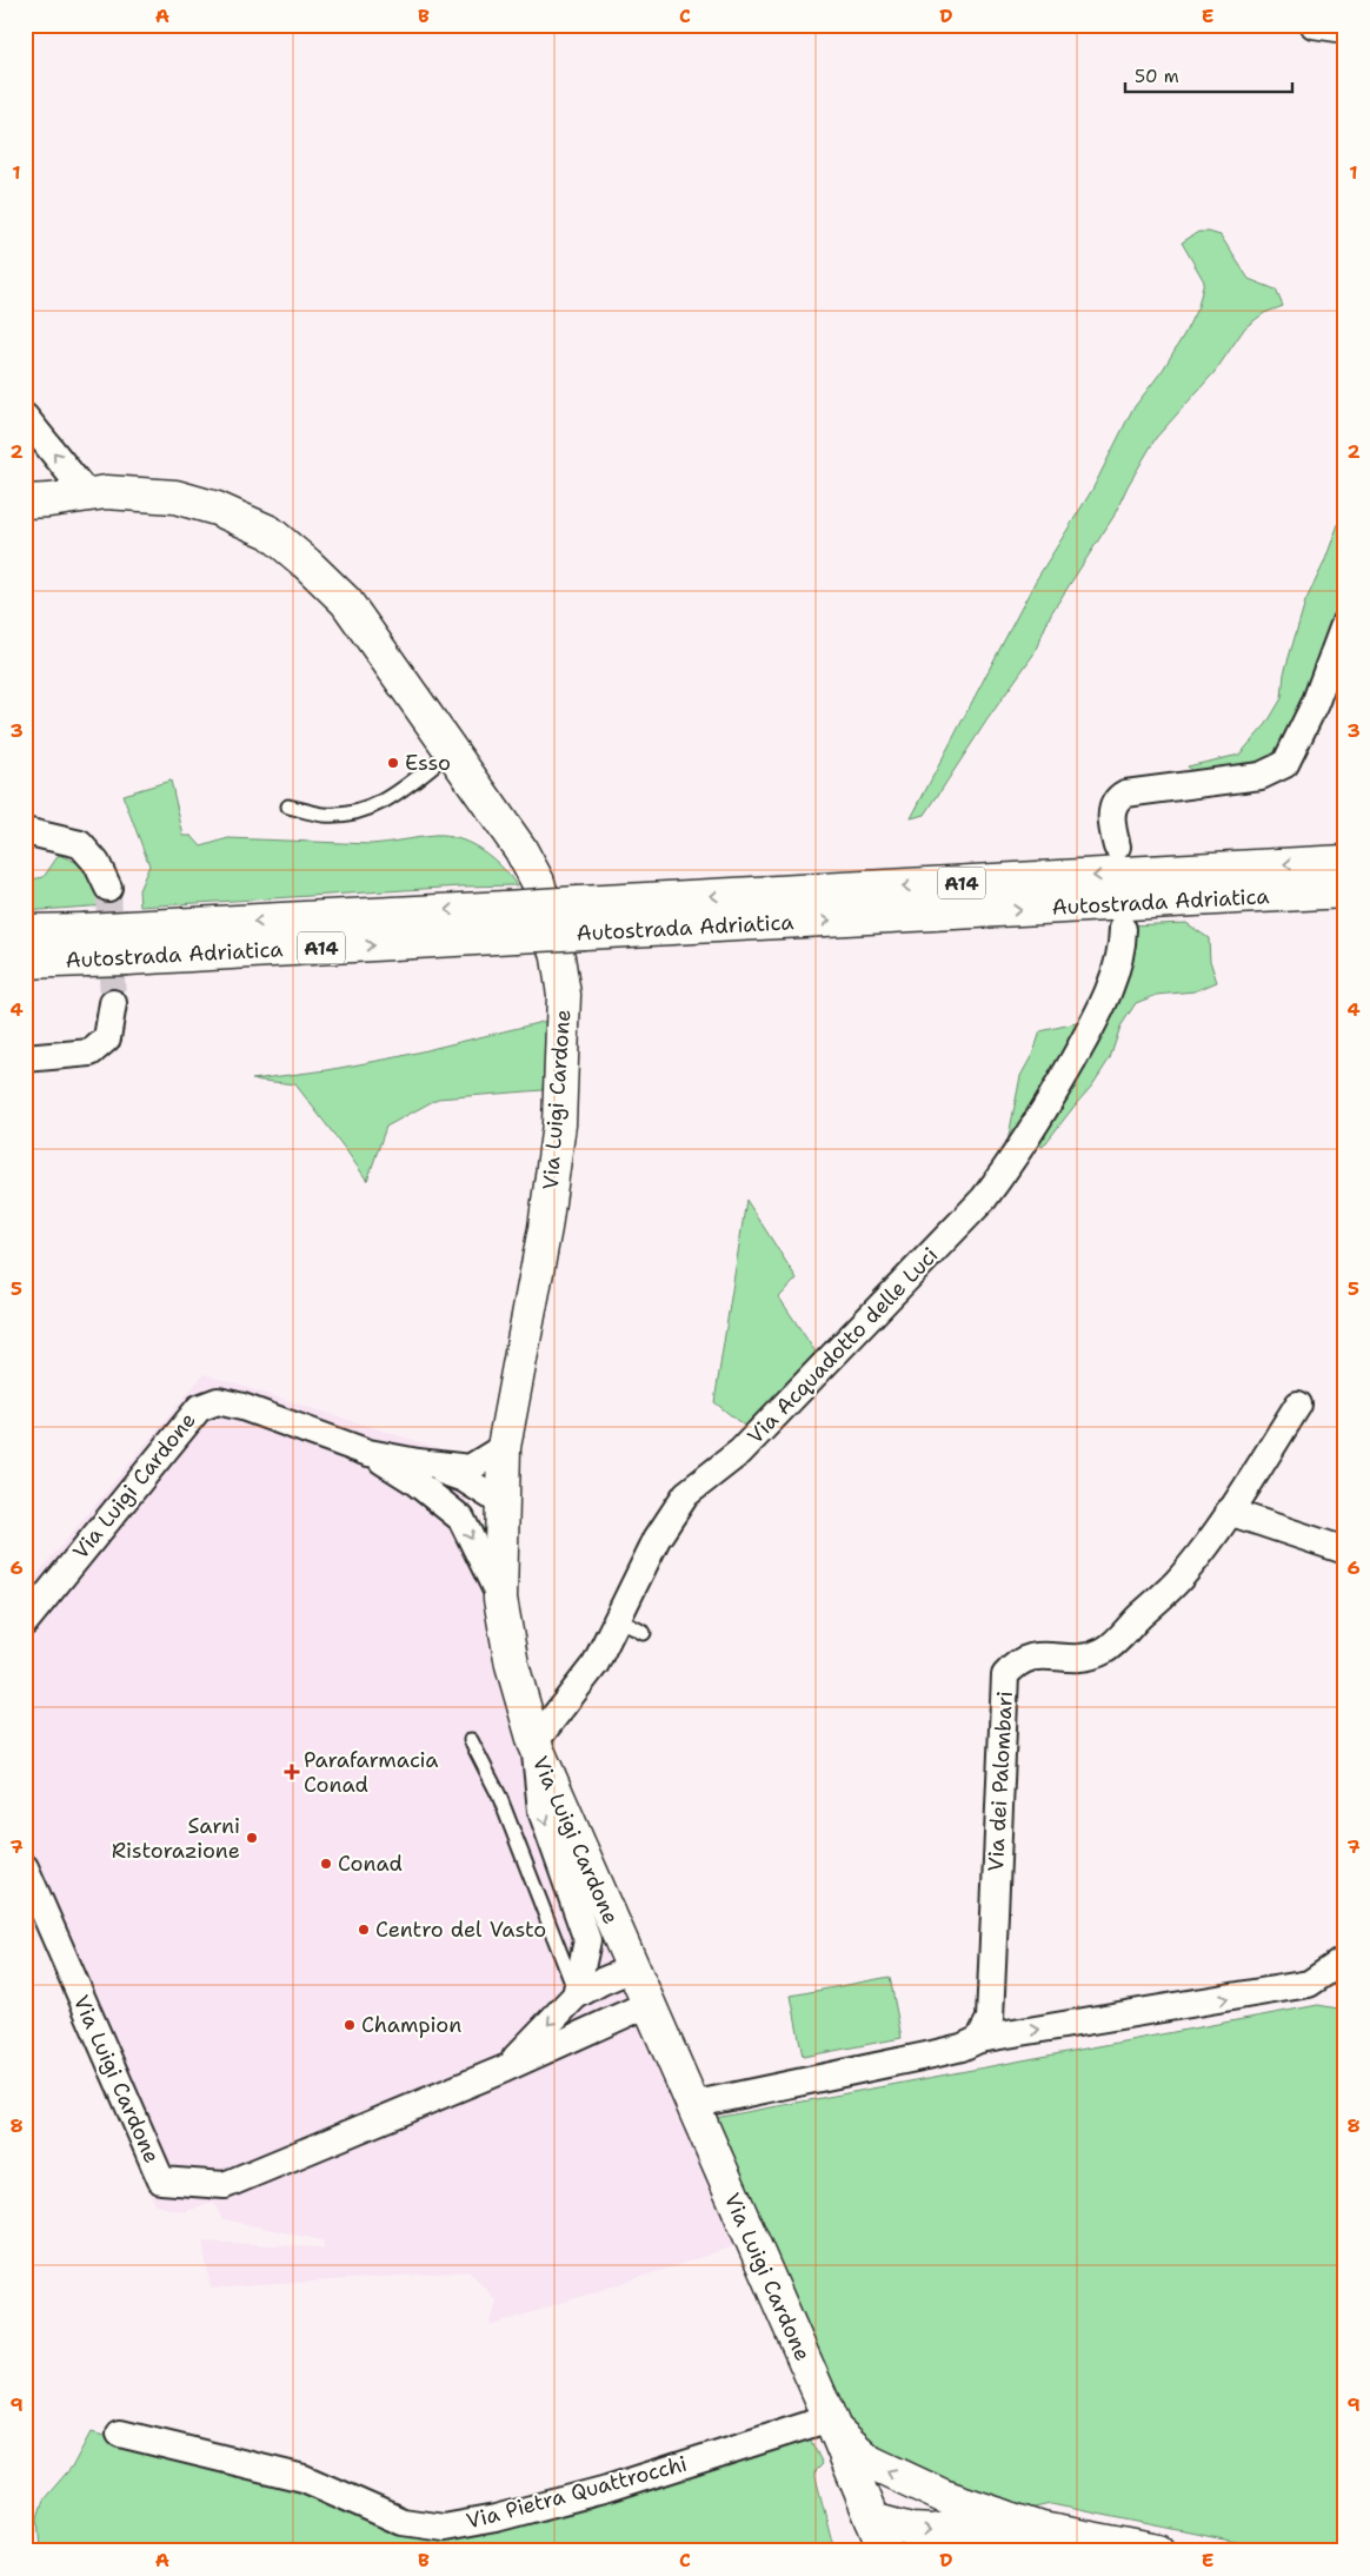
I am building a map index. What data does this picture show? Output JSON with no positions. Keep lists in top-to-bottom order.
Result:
{
  "streets": {
    "main road": ["A14", "Autostrada Adriatica", "Via Luigi Cardone"],
    "street": ["Via Acquadotto delle Luci", "Via dei Palombari", "Via Pietra Quattrocchi"]
  },
  "crossings": [
    ["Via Luigi Cardone", "Via Acquadotto delle Luci"],
    ["Via Luigi Cardone", "Via Pietra Quattrocchi"]
  ],
  "places": {
    "other": [
      "Esso",
      "Sarni Ristorazione",
      "Conad",
      "Centro del Vasto",
      "Champion"
    ],
    "health": ["Parafarmacia Conad"]
  },
  "scale_bar": "50 m",
  "grid": {
    "columns": [
      "A",
      "B",
      "C",
      "D",
      "E"
    ],
    "rows": [
      "1",
      "2",
      "3",
      "4",
      "5",
      "6",
      "7",
      "8",
      "9"
    ]
  }
}
